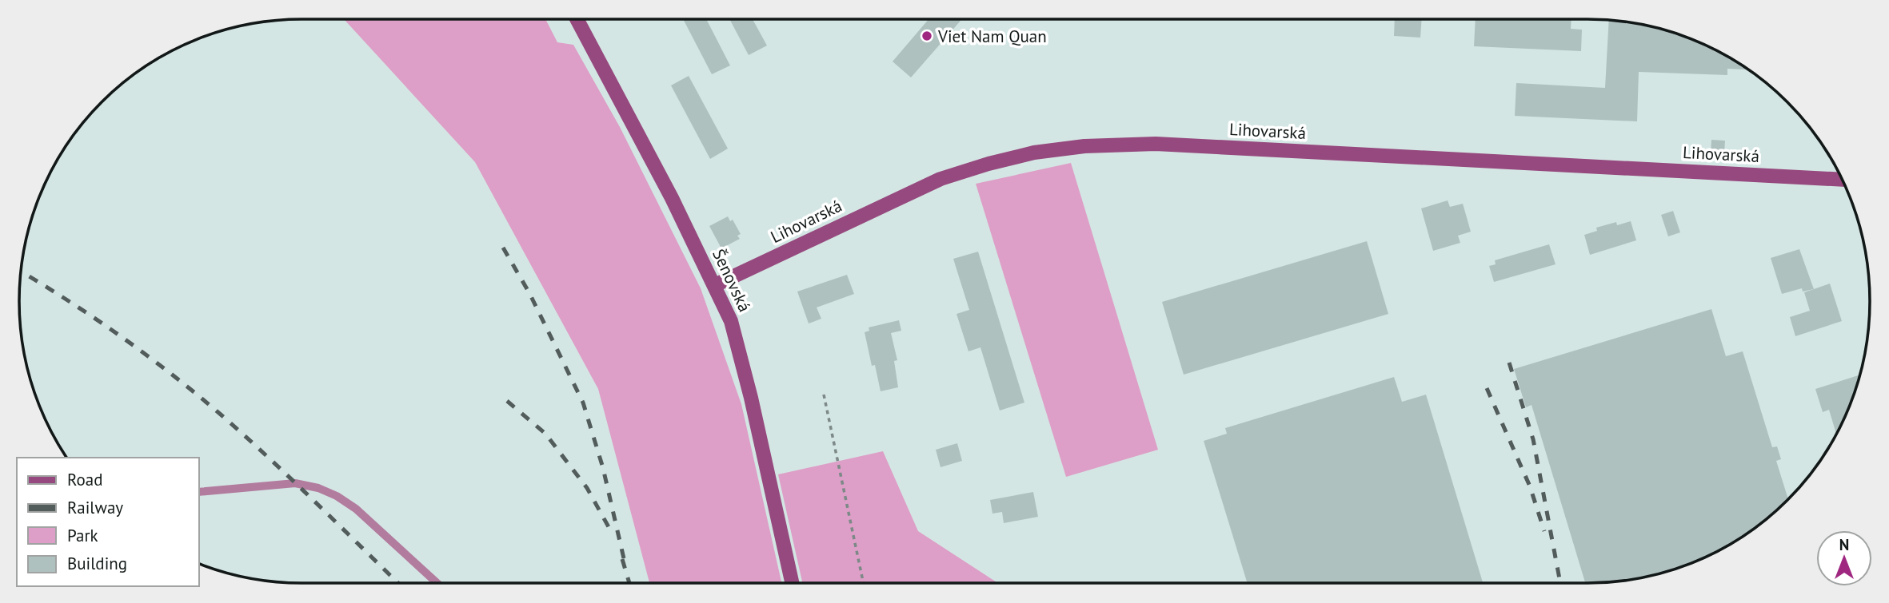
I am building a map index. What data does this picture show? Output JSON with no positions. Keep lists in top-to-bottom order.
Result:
{
  "streets": {
    "street": ["Lihovarská", "Šenovská"]
  },
  "crossings": [
    ["Lihovarská", "Šenovská"]
  ],
  "places": ["Viet Nam Quan"],
  "legend": [
    "Road",
    "Railway",
    "Park",
    "Building"
  ],
  "north": "top"
}
